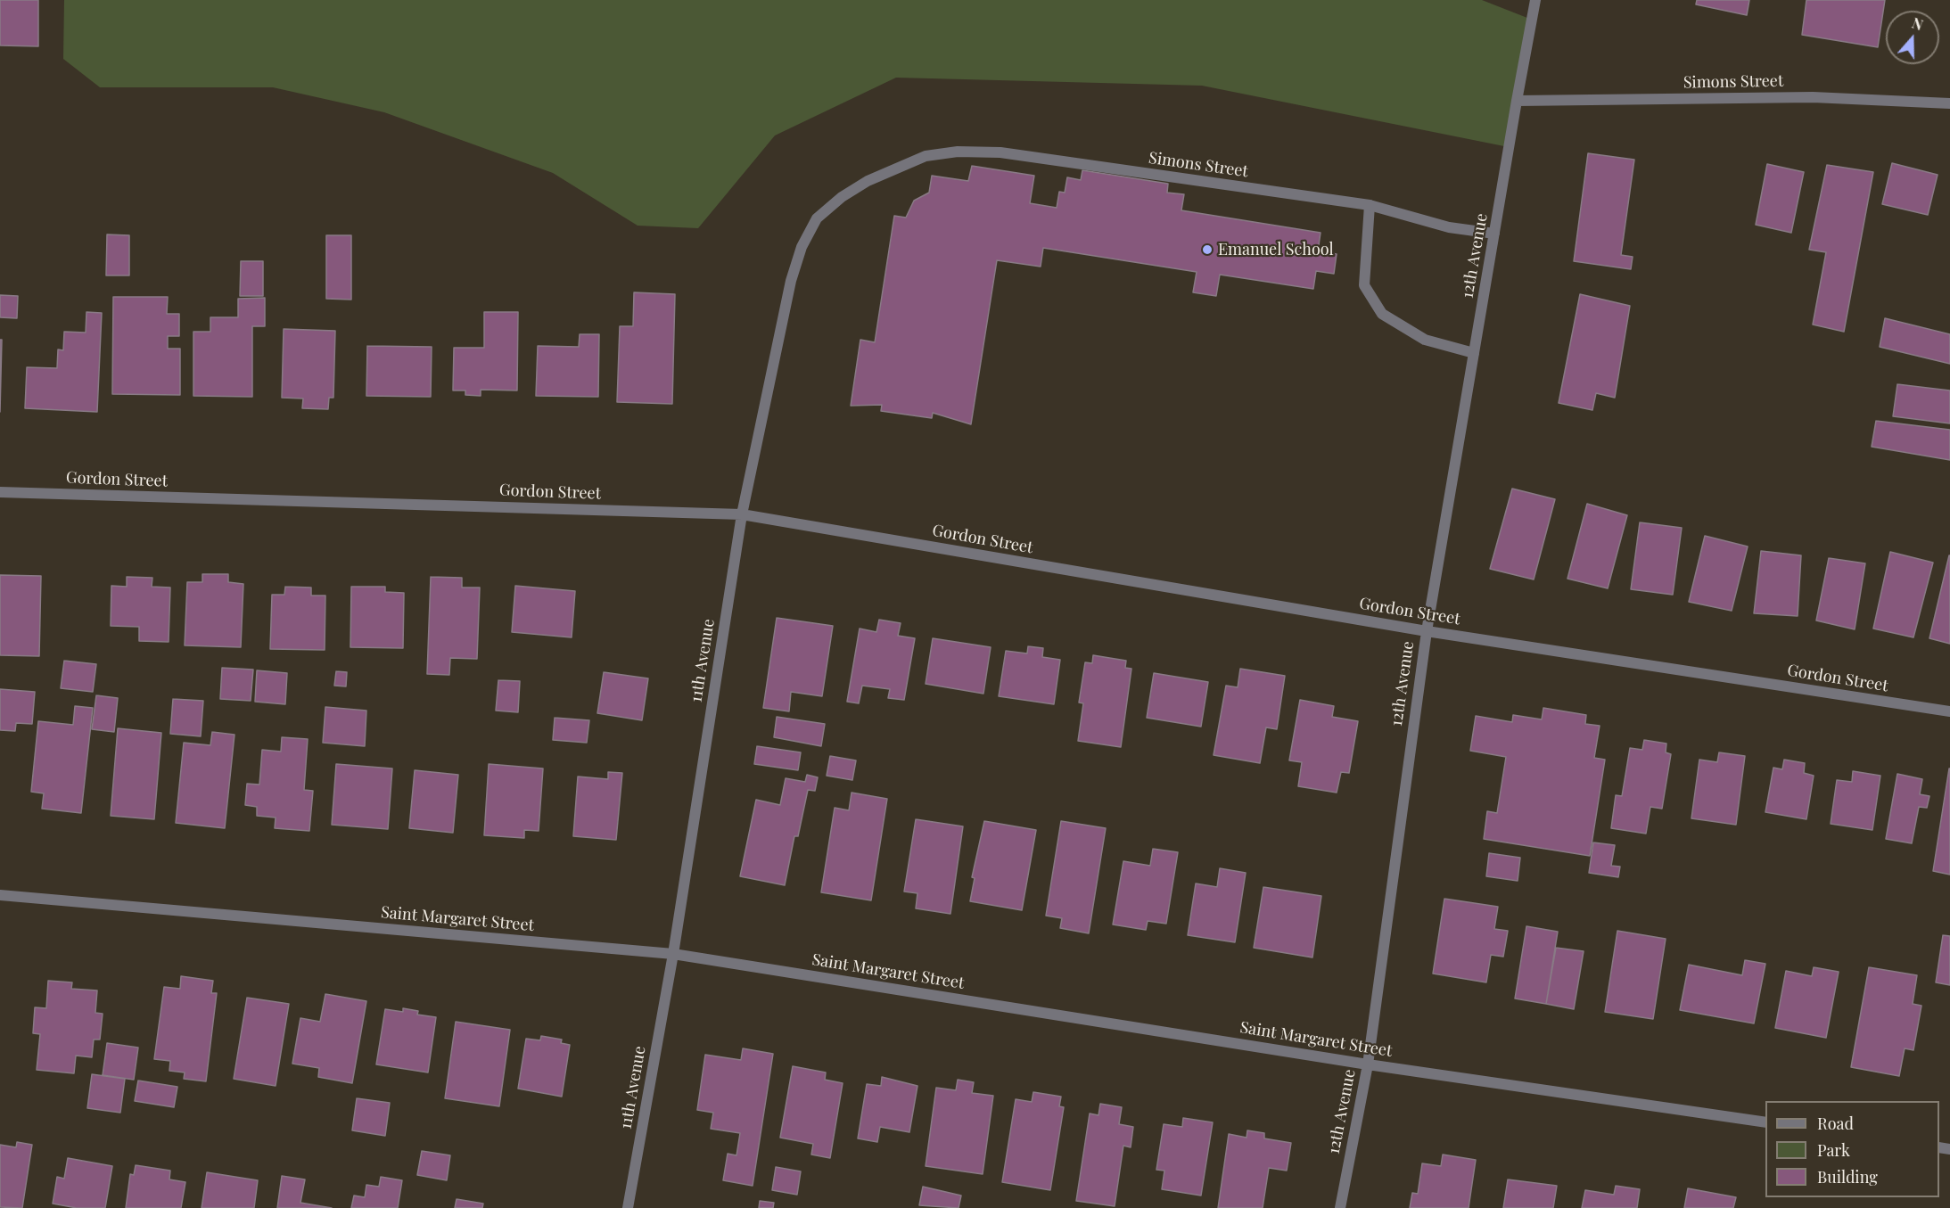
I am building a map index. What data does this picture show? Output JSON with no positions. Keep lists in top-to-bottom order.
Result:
{
  "streets": {
    "street": [
      "Simons Street",
      "12th Avenue",
      "Gordon Street",
      "11th Avenue",
      "Saint Margaret Street"
    ]
  },
  "crossings": [
    ["Simons Street", "12th Avenue"],
    ["Simons Street", "11th Avenue"],
    ["12th Avenue", "Gordon Street"],
    ["12th Avenue", "Saint Margaret Street"],
    ["Gordon Street", "11th Avenue"],
    ["11th Avenue", "Saint Margaret Street"]
  ],
  "places": ["Emanuel School"],
  "legend": ["Road", "Park", "Building"],
  "north": "top"
}
